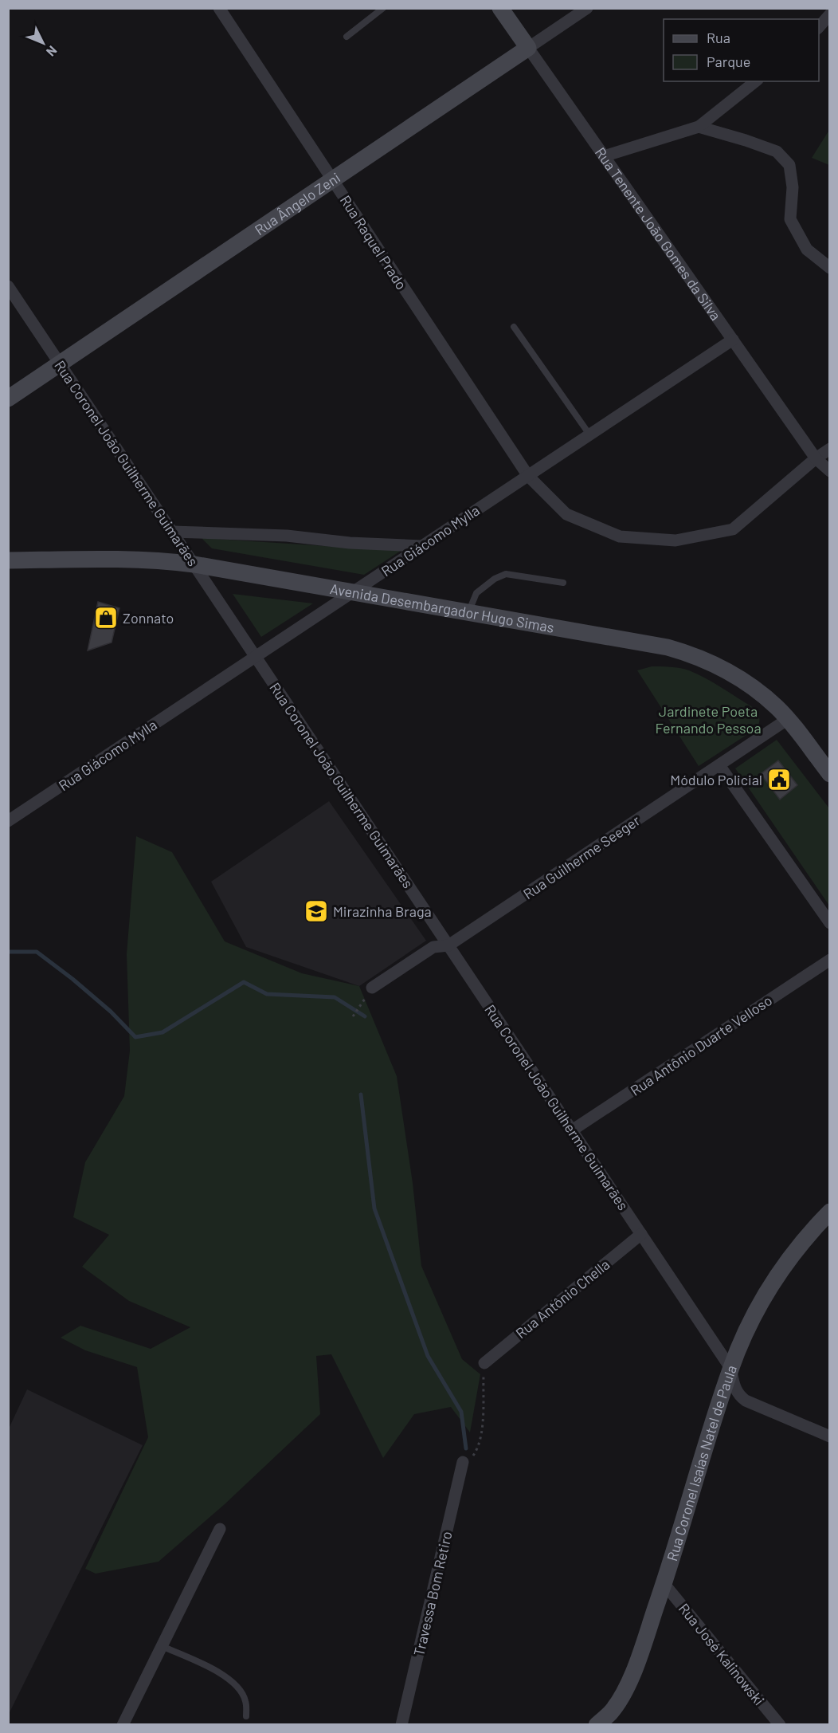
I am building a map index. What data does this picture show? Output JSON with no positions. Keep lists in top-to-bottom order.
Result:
{
  "streets": {
    "street": [
      "Rua Ângelo Zeni",
      "Rua Tenente João Gomes da Silva",
      "Rua Raquel Prado",
      "Rua Coronel João Guilherme Guimarães",
      "Rua Giácomo Mylla",
      "Avenida Desembargador Hugo Simas",
      "Rua Guilherme Seeger",
      "Rua Antônio Duarte Velloso",
      "Rua Antônio Chella",
      "Rua Coronel Isaías Natel de Paula",
      "Travessa Bom Retiro",
      "Rua José Kalinowski"
    ]
  },
  "crossings": [
    ["Rua Ângelo Zeni", "Rua Tenente João Gomes da Silva"],
    ["Rua Ângelo Zeni", "Rua Raquel Prado"],
    ["Rua Ângelo Zeni", "Rua Coronel João Guilherme Guimarães"],
    ["Rua Tenente João Gomes da Silva", "Rua Raquel Prado"],
    ["Rua Tenente João Gomes da Silva", "Rua Giácomo Mylla"],
    ["Rua Raquel Prado", "Rua Giácomo Mylla"],
    ["Rua Coronel João Guilherme Guimarães", "Rua Giácomo Mylla"],
    ["Rua Coronel João Guilherme Guimarães", "Avenida Desembargador Hugo Simas"],
    ["Rua Coronel João Guilherme Guimarães", "Rua Guilherme Seeger"],
    ["Rua Coronel João Guilherme Guimarães", "Rua Antônio Duarte Velloso"],
    ["Rua Coronel João Guilherme Guimarães", "Rua Antônio Chella"],
    ["Rua Coronel João Guilherme Guimarães", "Rua Coronel Isaías Natel de Paula"],
    ["Rua Giácomo Mylla", "Avenida Desembargador Hugo Simas"],
    ["Avenida Desembargador Hugo Simas", "Rua Guilherme Seeger"],
    ["Rua Coronel Isaías Natel de Paula", "Rua José Kalinowski"]
  ],
  "parks": ["Jardinete Poeta Fernando Pessoa"],
  "places": {
    "shop": ["Zonnato"],
    "public building": ["Módulo Policial"],
    "school or university": ["Mirazinha Braga"]
  },
  "legend": ["Rua", "Parque"],
  "north": "bottom right"
}
